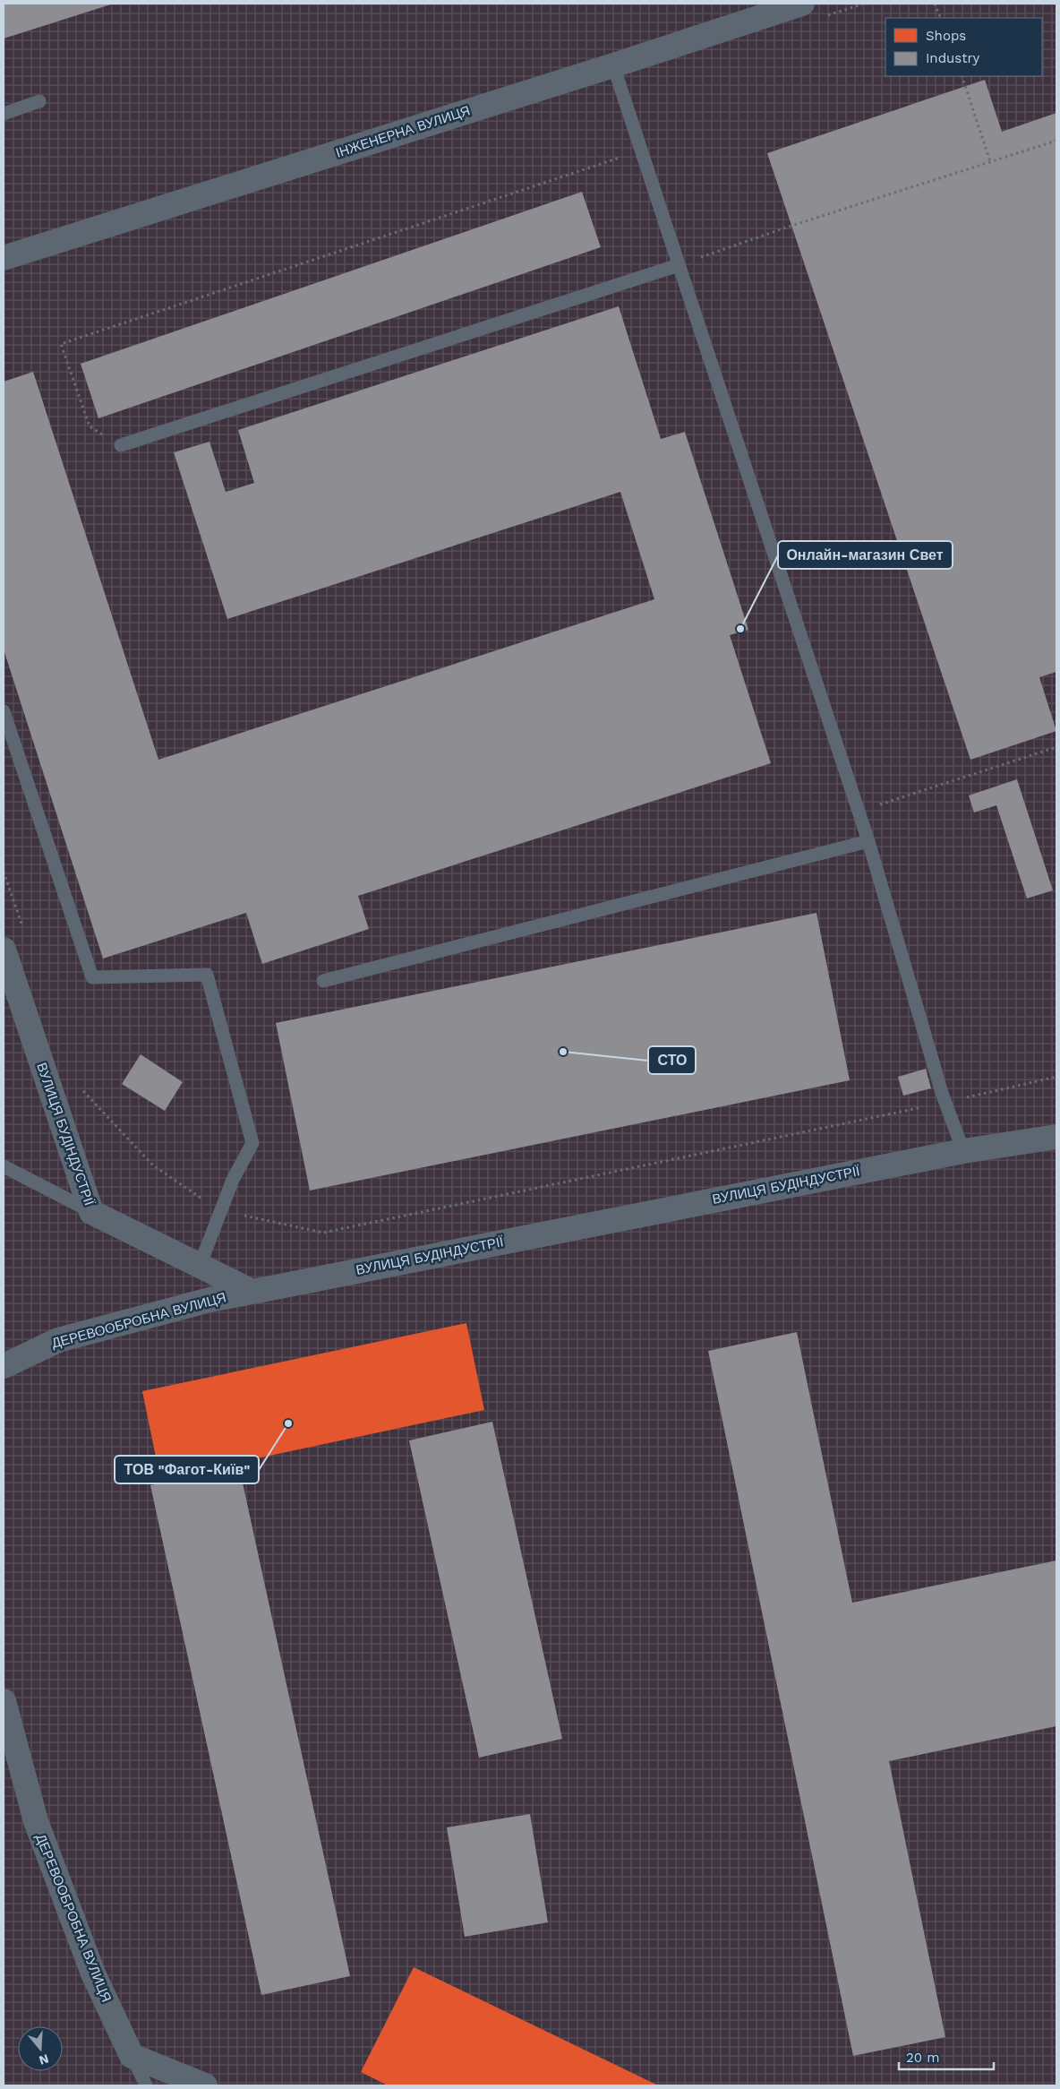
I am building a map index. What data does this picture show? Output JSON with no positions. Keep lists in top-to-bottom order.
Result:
{
  "streets": {
    "street": ["ІНЖЕНЕРНА ВУЛИЦЯ", "ВУЛИЦЯ БУДІНДУСТРІЇ", "ДЕРЕВООБРОБНА ВУЛИЦЯ"]
  },
  "crossings": [
    ["ВУЛИЦЯ БУДІНДУСТРІЇ", "ДЕРЕВООБРОБНА ВУЛИЦЯ"]
  ],
  "places": ["Онлайн-магазин Свет", "СТО", "ТОВ \"Фагот-Київ\""],
  "legend": ["Shops", "Industry"],
  "scale_bar": "20 m",
  "north": "bottom"
}
